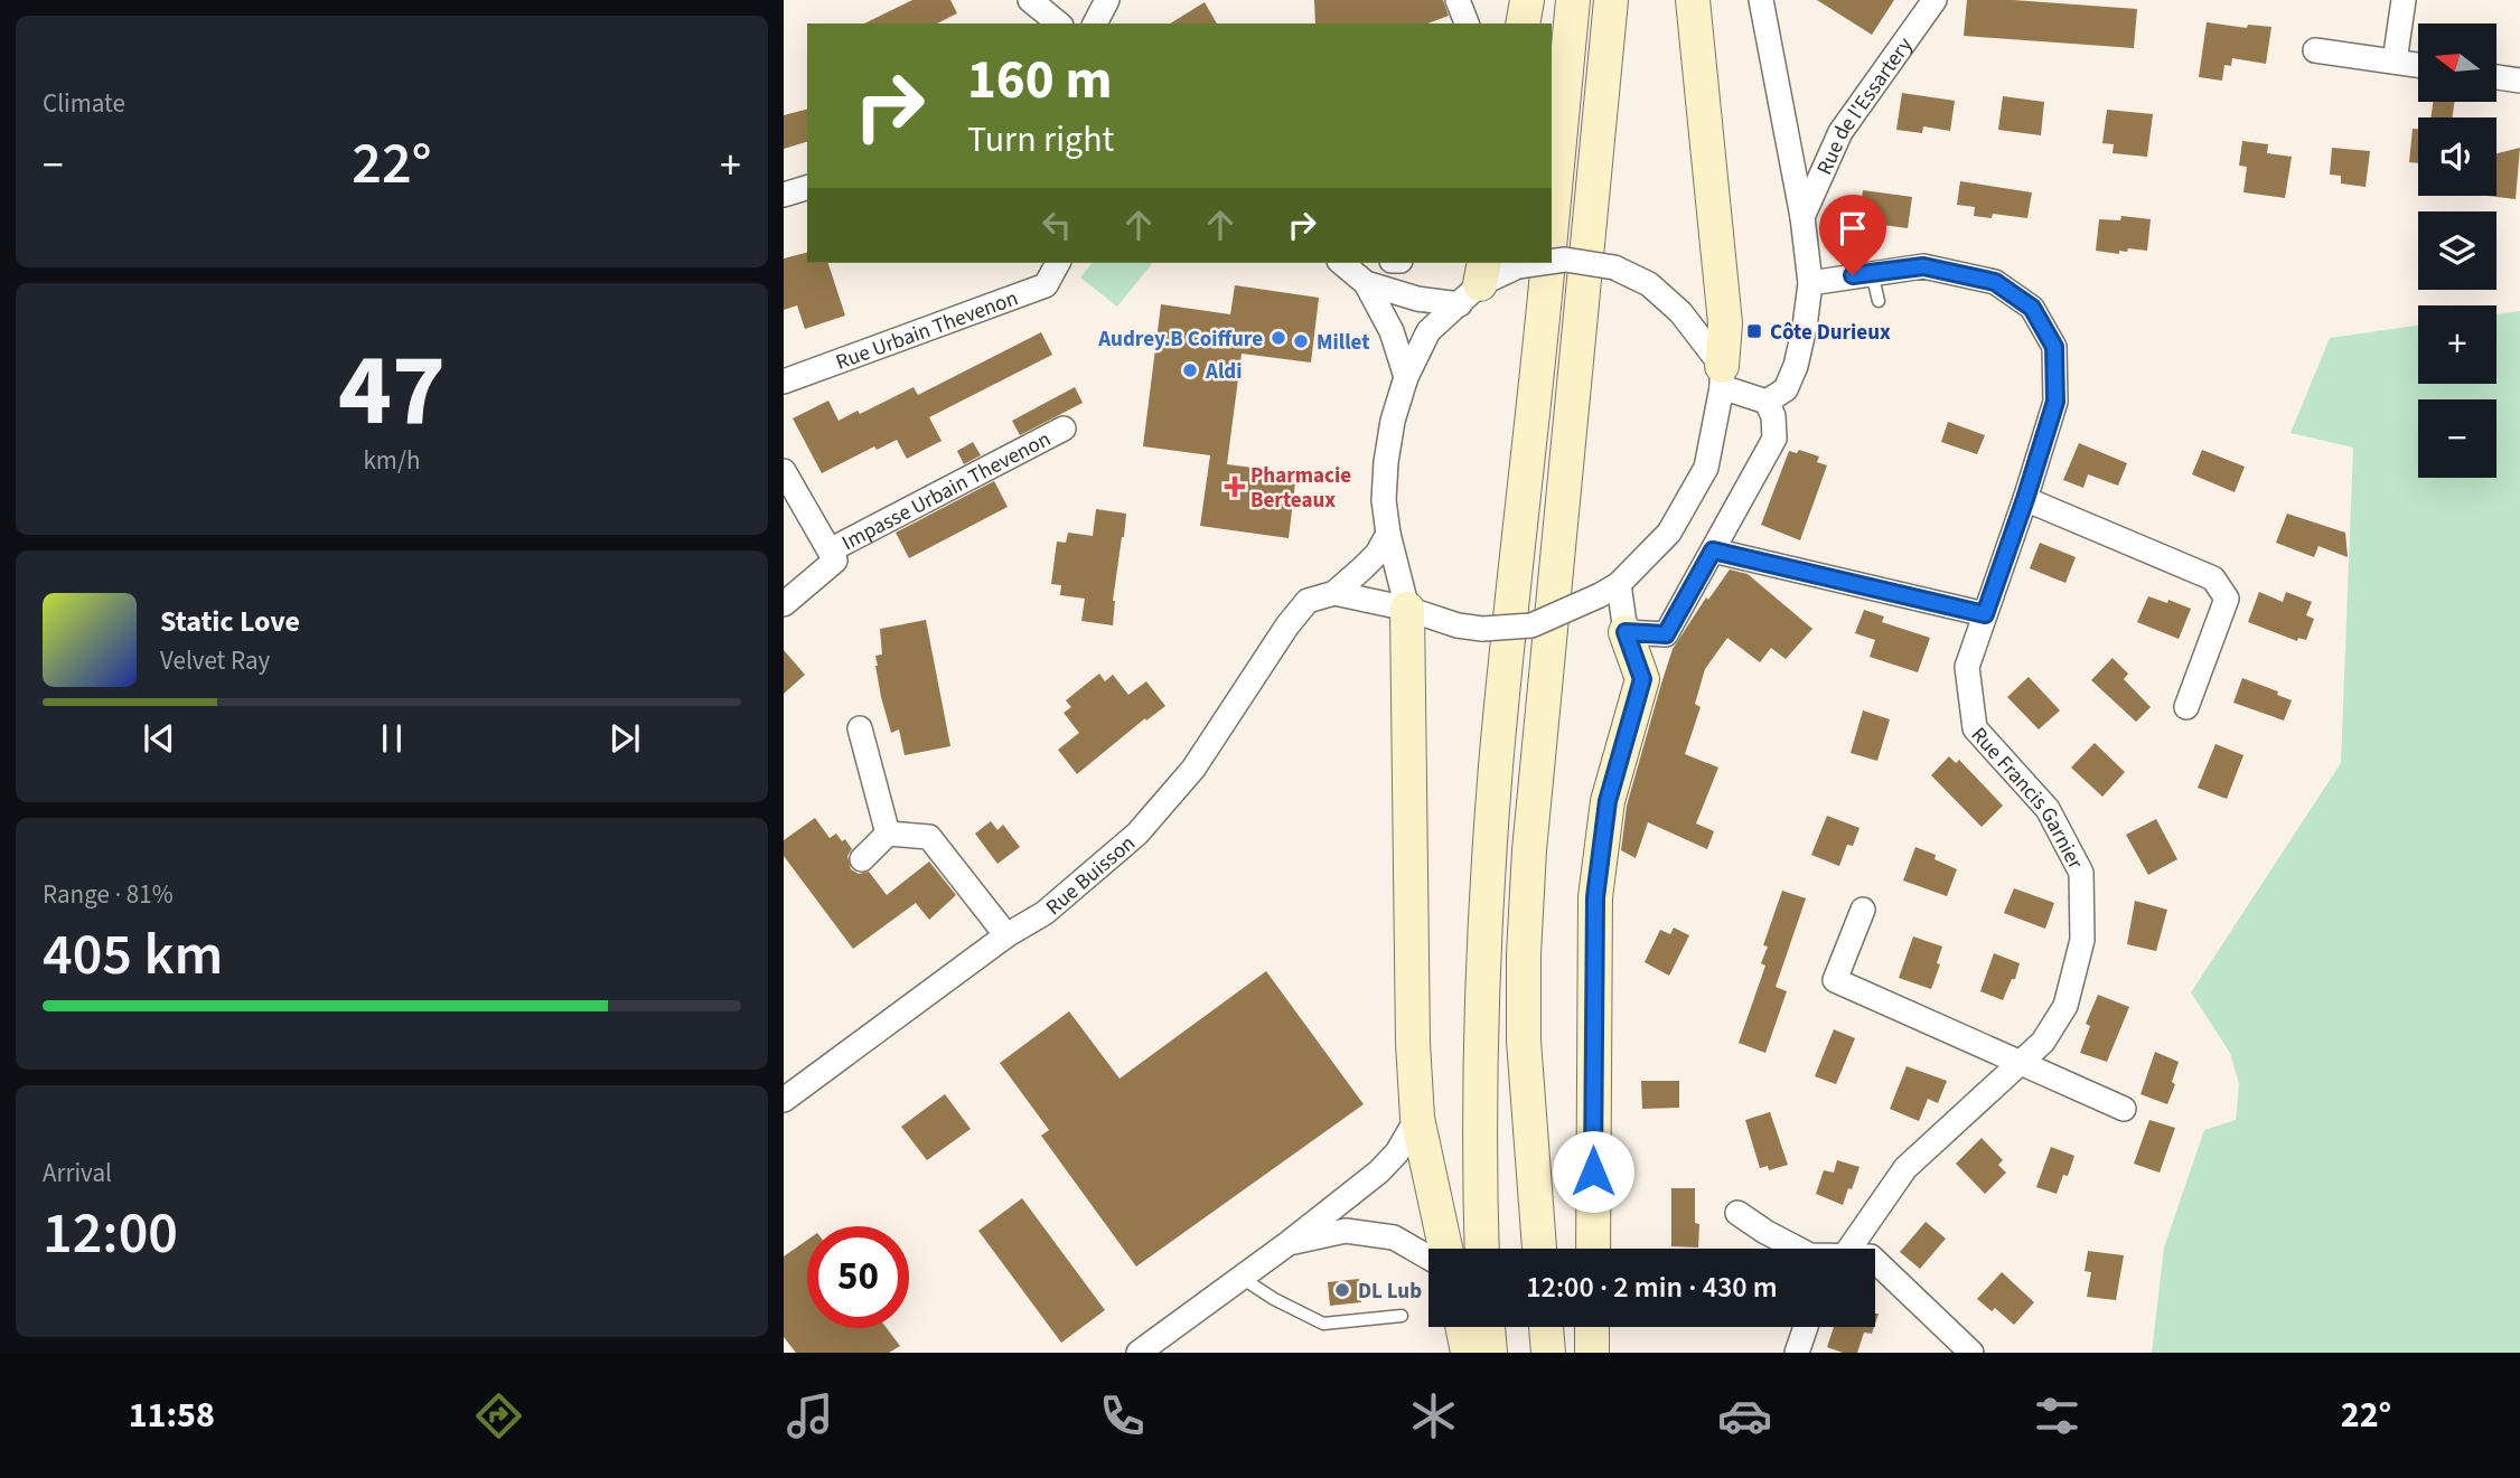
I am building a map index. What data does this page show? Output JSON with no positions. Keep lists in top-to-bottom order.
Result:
{
  "streets": {
    "street": [
      "Rue de l'Essartery",
      "Rue Urbain Thevenon",
      "Impasse Urbain Thevenon",
      "Rue Francis Garnier",
      "Rue Buisson"
    ]
  },
  "places": {
    "transit": ["Côte Durieux"],
    "other": [
      "Audrey.B Coiffure",
      "Millet",
      "Aldi",
      "DL Lub"
    ],
    "health": ["Pharmacie Berteaux"]
  },
  "north": "left",
  "page": {
    "tile": [
      "Climate",
      ["47", "km/h"],
      ["Range · 81%", "405 km"],
      ["Arrival", "12:00"]
    ],
    "map_buttons": ["+", "−"],
    "turn": ["160 m", "Turn right"],
    "heat": ["−", "22°", "+"],
    "song": ["Static Love", "Velvet Ray"],
    "limit": "50",
    "trip": "12:00 · 2 min · 430 m",
    "tabs": ["11:58", "22°"]
  }
}
